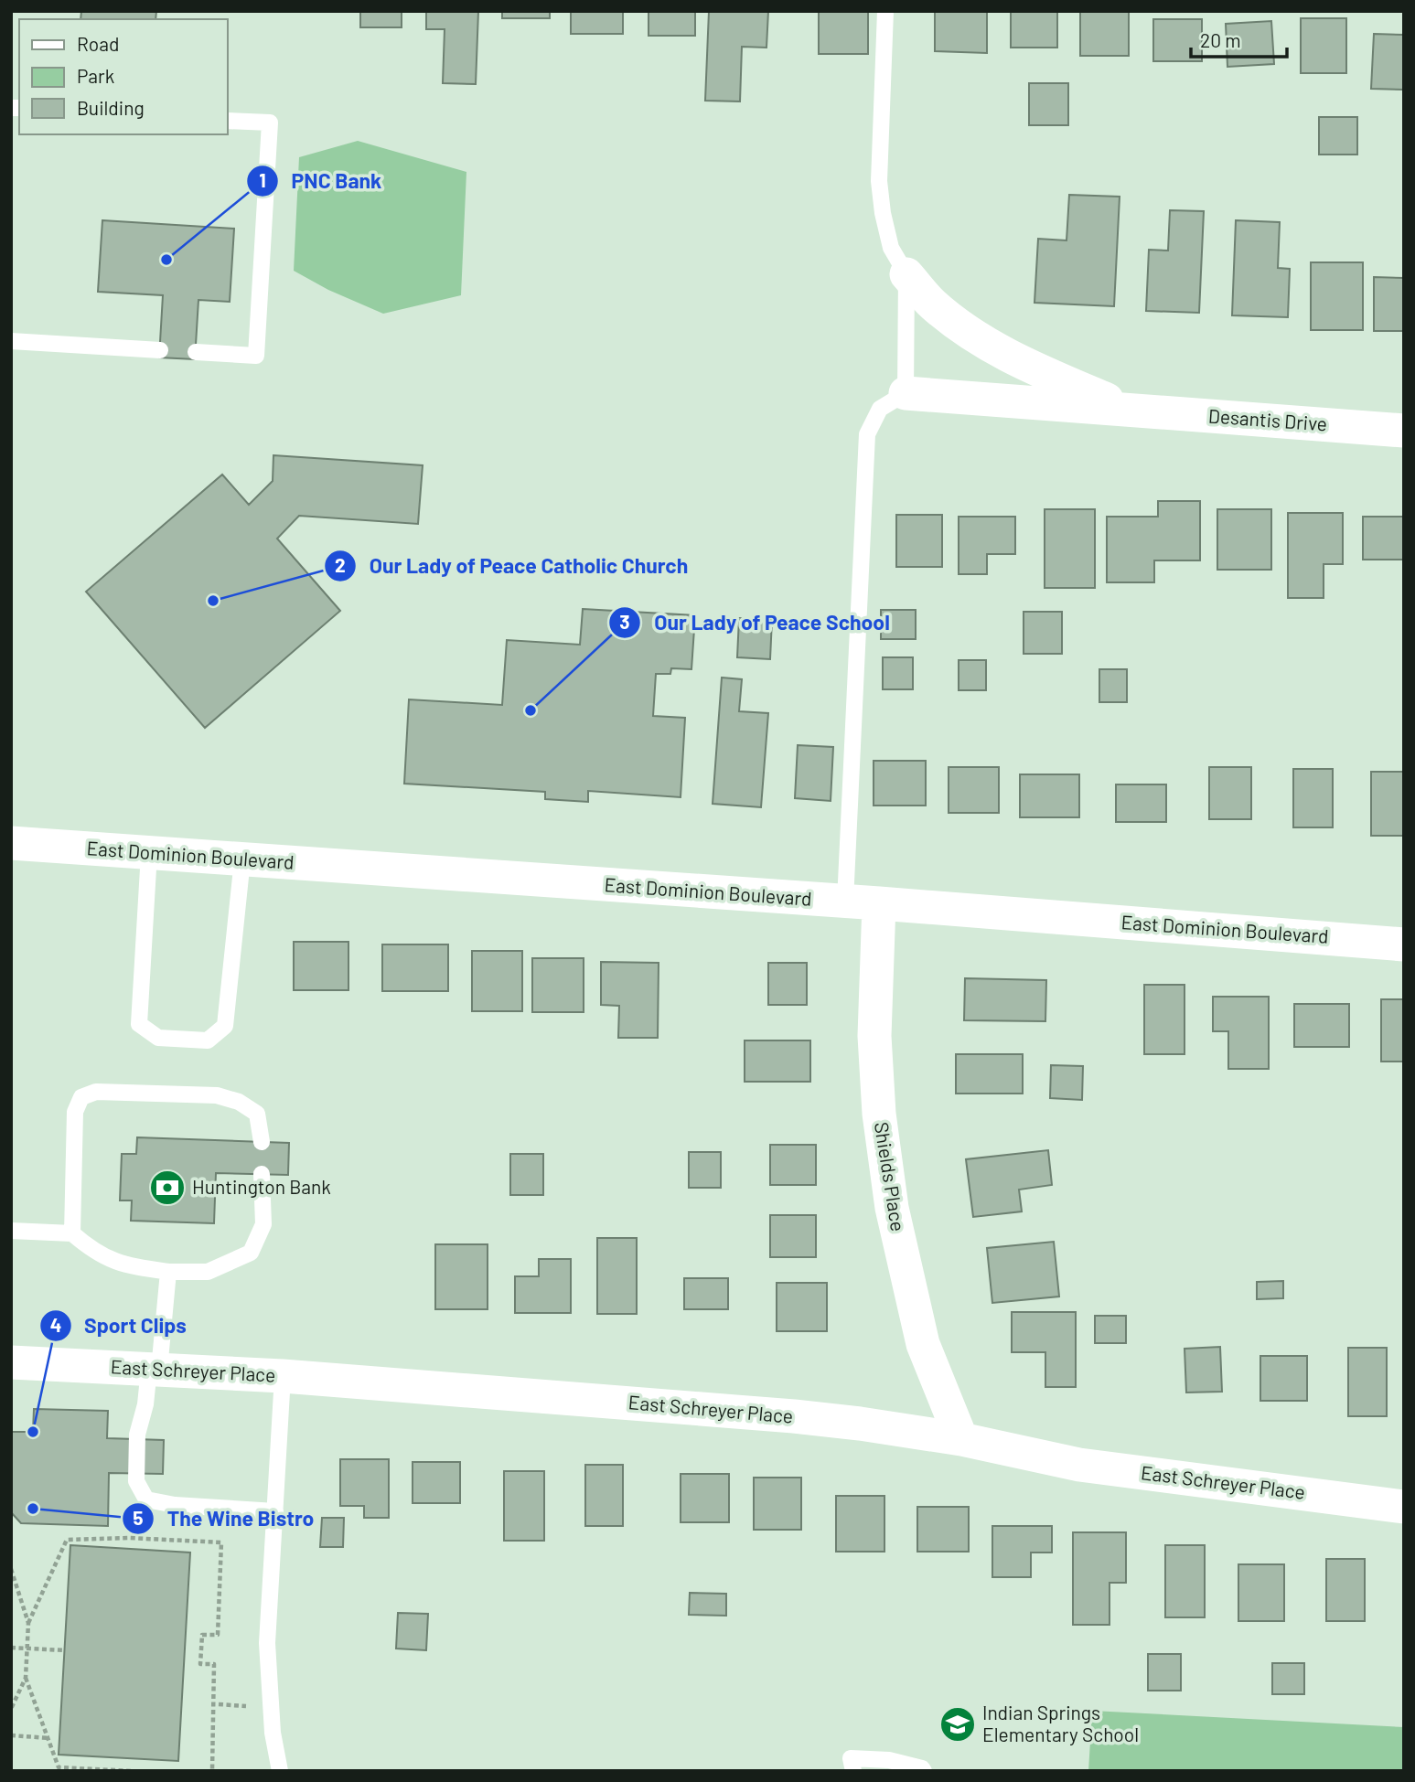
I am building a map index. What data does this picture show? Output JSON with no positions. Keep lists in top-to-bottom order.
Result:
{
  "streets": {
    "street": [
      "Desantis Drive",
      "East Dominion Boulevard",
      "Shields Place",
      "East Schreyer Place"
    ]
  },
  "crossings": [
    ["East Dominion Boulevard", "Shields Place"],
    ["Shields Place", "East Schreyer Place"]
  ],
  "places": {
    "other": [
      "PNC Bank",
      "Our Lady of Peace Catholic Church",
      "Our Lady of Peace School",
      "Sport Clips",
      "The Wine Bistro"
    ],
    "bank": ["Huntington Bank"],
    "school or university": ["Indian Springs Elementary School"]
  },
  "legend": ["Road", "Park", "Building"],
  "scale_bar": "20 m"
}
